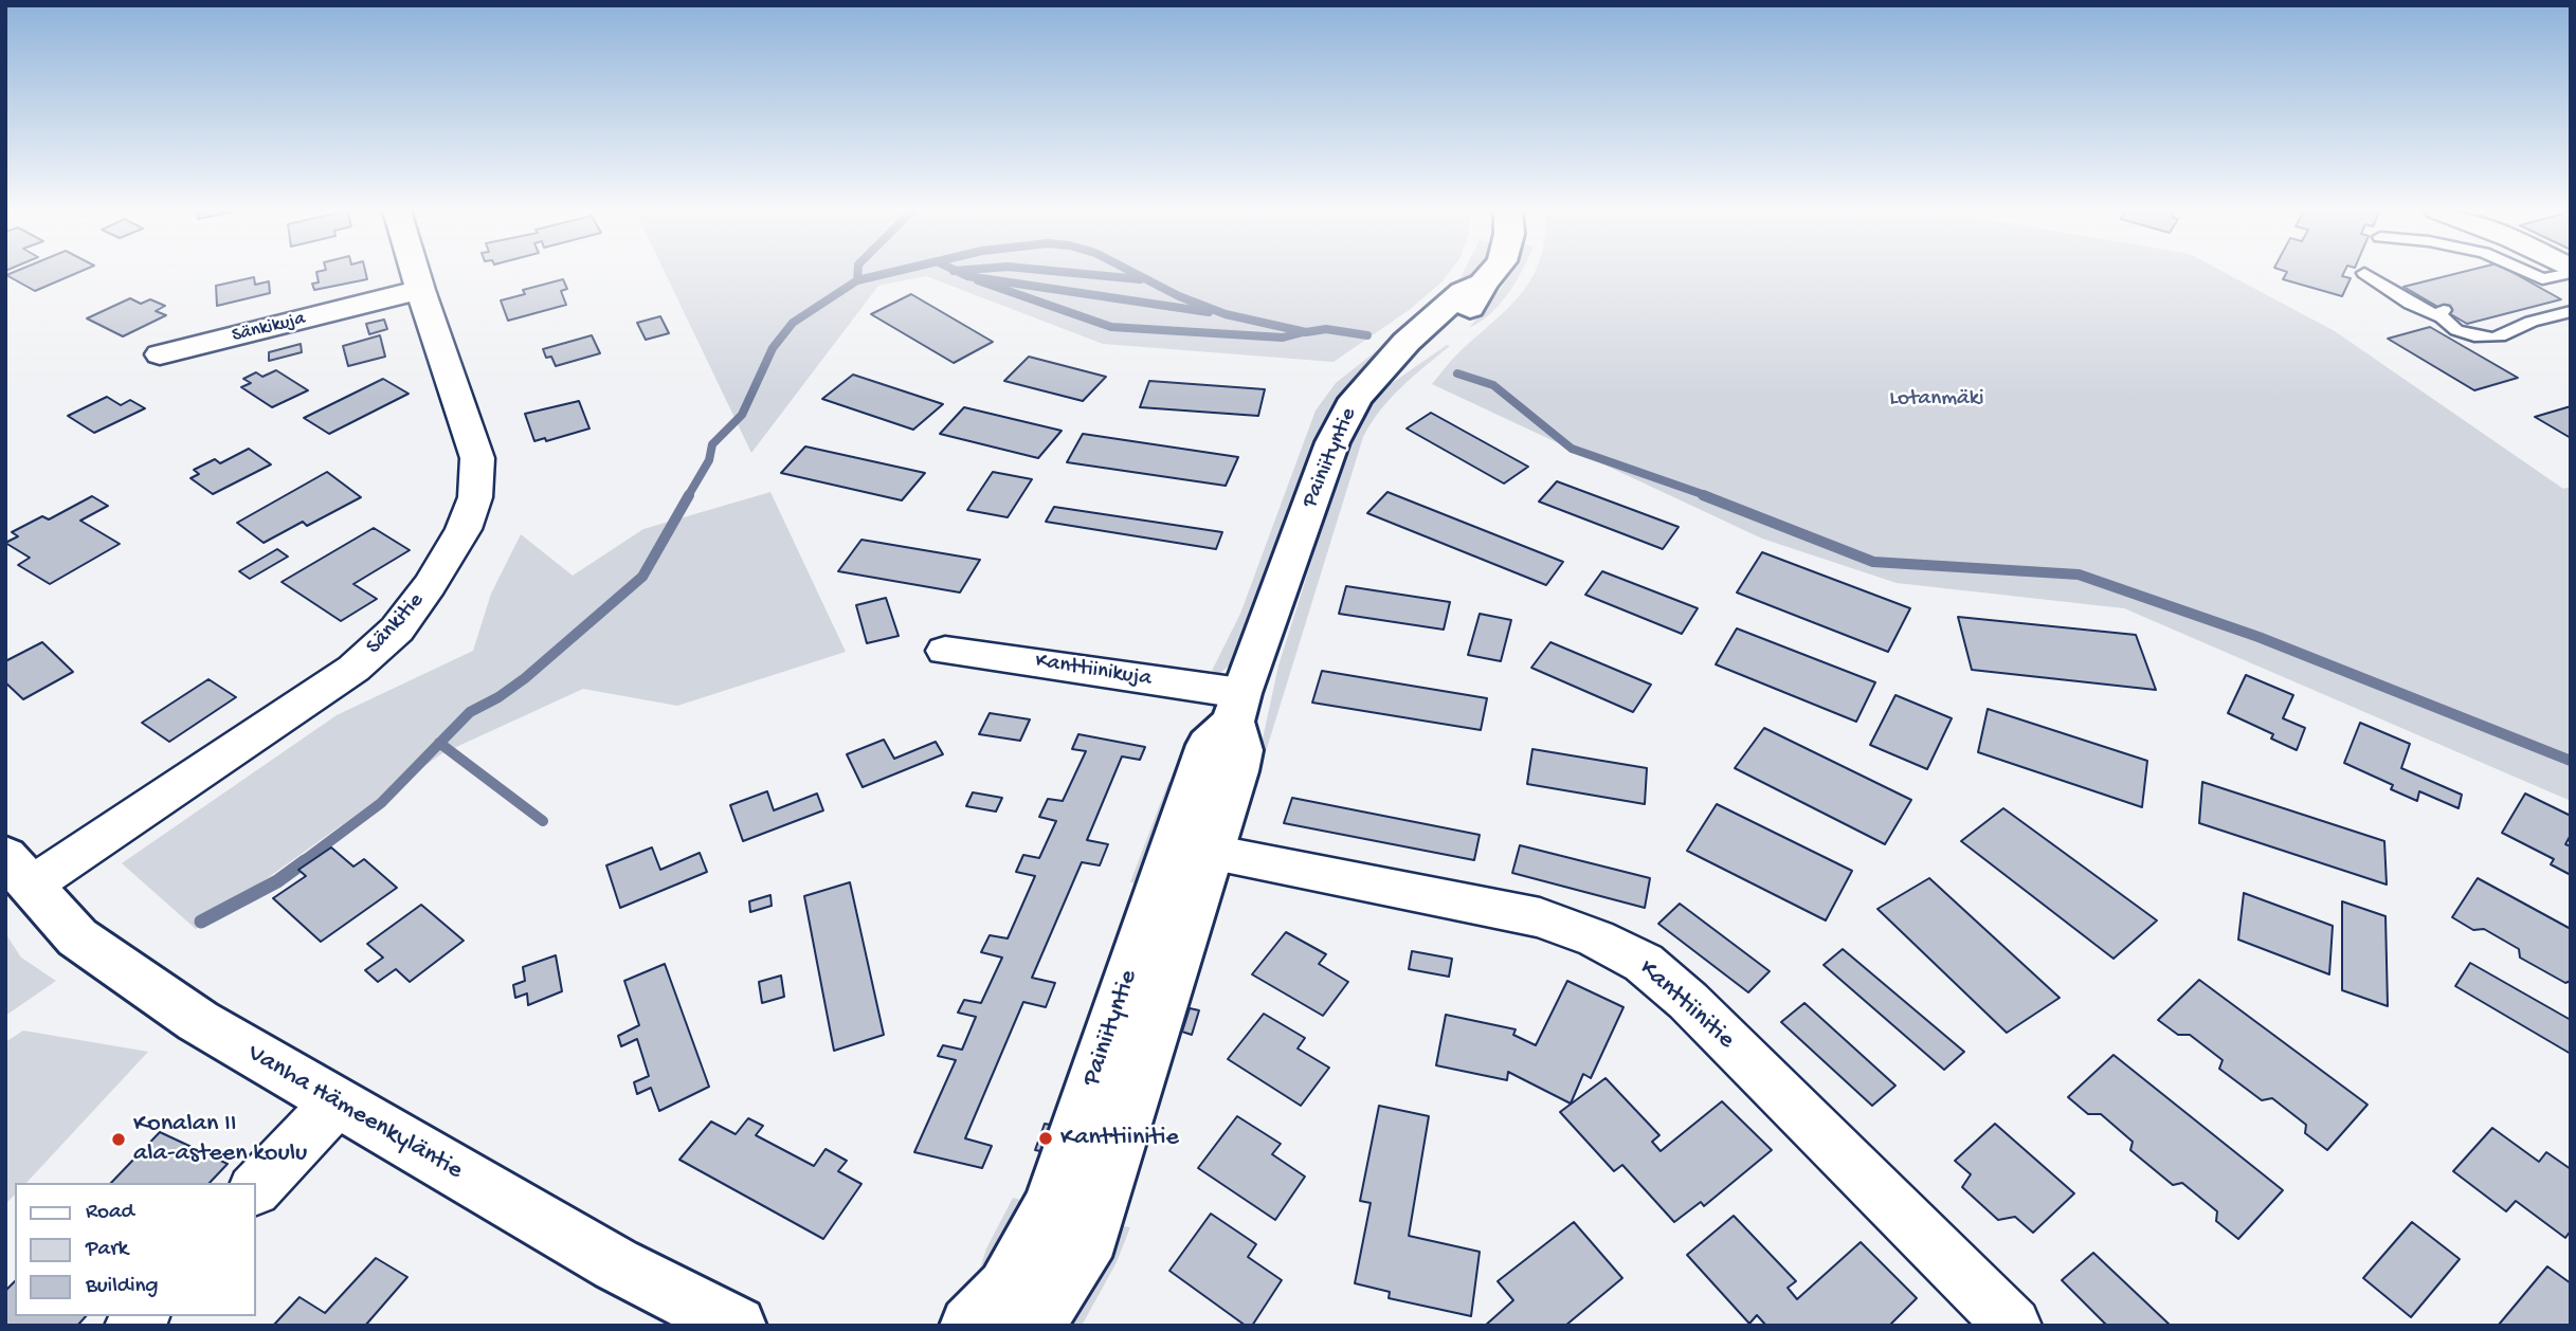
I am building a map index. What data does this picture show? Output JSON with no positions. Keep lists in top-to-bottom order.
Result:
{
  "streets": {
    "street": [
      "Sänkikuja",
      "Painiityntie",
      "Sänkitie",
      "Kanttiinikuja",
      "Kanttiinitie",
      "Vanha Hämeenkyläntie"
    ]
  },
  "crossings": [
    ["Sänkikuja", "Sänkitie"],
    ["Painiityntie", "Kanttiinikuja"],
    ["Painiityntie", "Kanttiinitie"],
    ["Sänkitie", "Vanha Hämeenkyläntie"]
  ],
  "parks": ["Lotanmäki"],
  "places": ["Kanttiinitie", "Konalan II ala-asteen koulu"],
  "legend": ["Road", "Park", "Building"]
}
